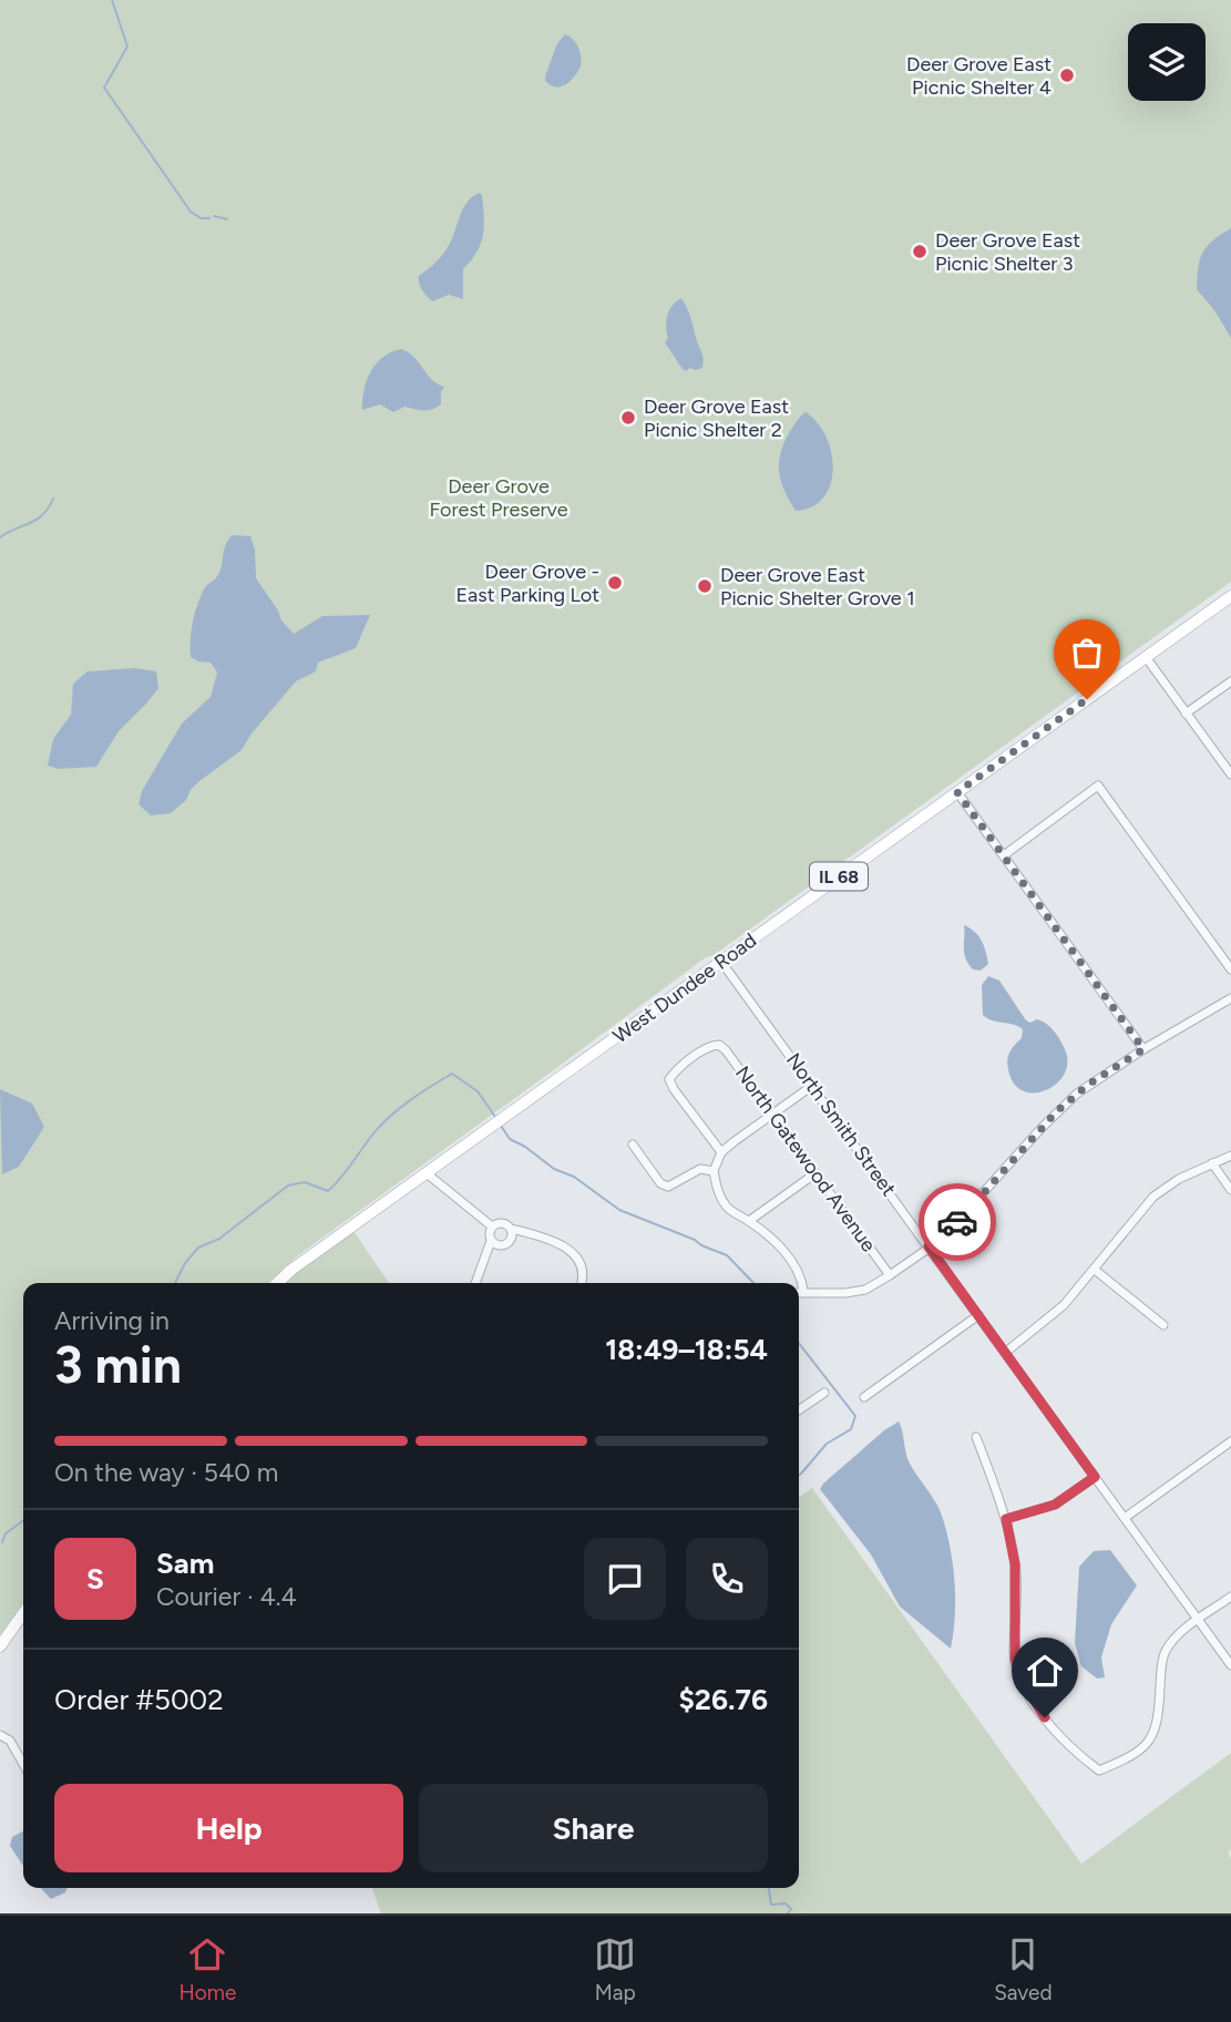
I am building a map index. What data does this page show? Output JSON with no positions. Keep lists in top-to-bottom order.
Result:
{
  "streets": {
    "main road": ["IL 68", "West Dundee Road"],
    "street": ["North Smith Street", "North Gatewood Avenue"]
  },
  "crossings": [
    ["IL 68", "West Dundee Road"],
    ["West Dundee Road", "North Smith Street"]
  ],
  "parks": ["Deer Grove Forest Preserve"],
  "places": [
    "Deer Grove East Picnic Shelter 4",
    "Deer Grove East Picnic Shelter 3",
    "Deer Grove East Picnic Shelter 2",
    "Deer Grove - East Parking Lot",
    "Deer Grove East Picnic Shelter Grove 1"
  ],
  "page": {
    "heading": ["3 min", "Arriving in", "18:49–18:54"],
    "panel": [
      "Sam",
      "Courier · 4.4",
      "Order #5002",
      "$26.76"
    ],
    "bar": "On the way · 540 m",
    "round": "S",
    "buttons": ["Help", "Share"],
    "tabs": ["Home", "Map", "Saved"]
  }
}
